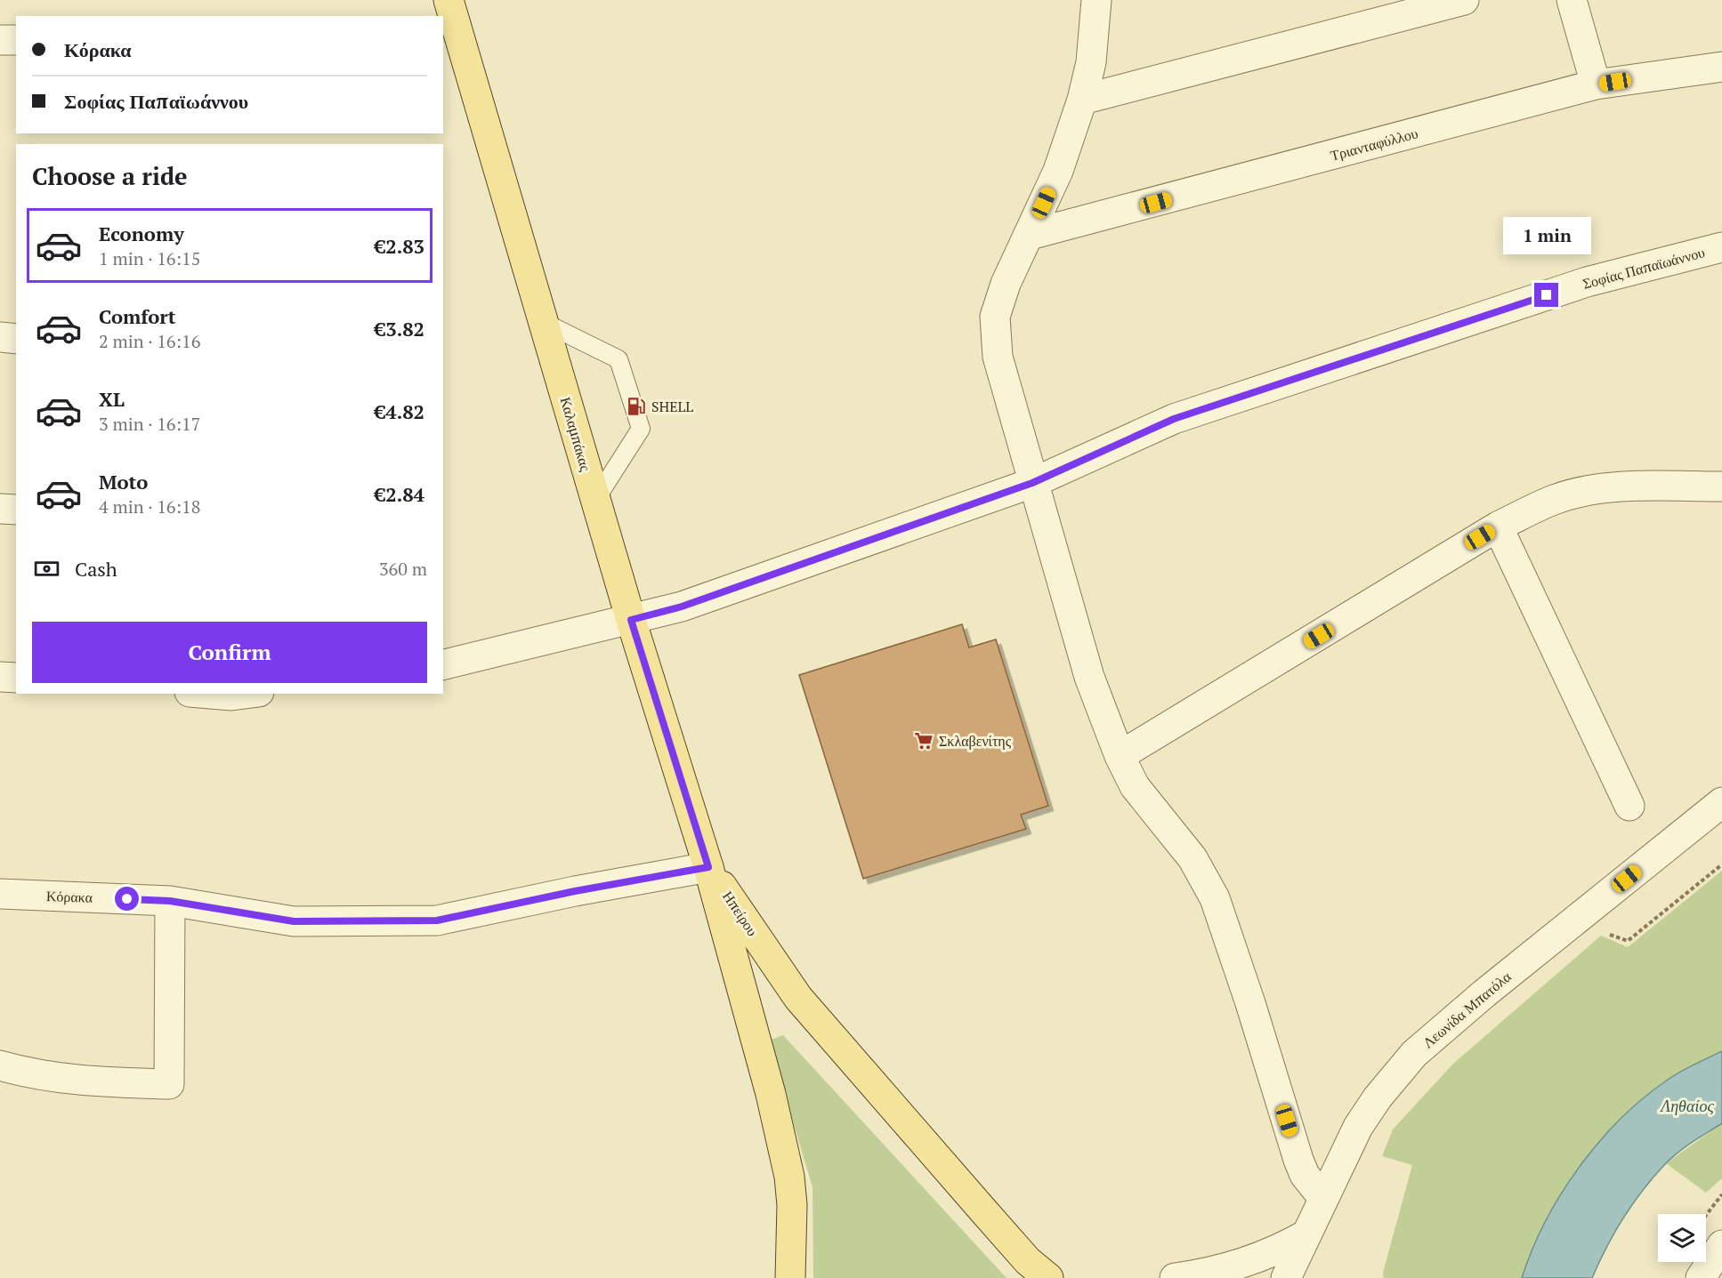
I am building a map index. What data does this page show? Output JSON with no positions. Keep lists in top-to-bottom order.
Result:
{
  "streets": {
    "main road": ["Καλαμπάκας", "Ηπείρου"],
    "street": [
      "Τριανταφύλλου",
      "Σοφίας Παπαϊωάννου",
      "Κόρακα",
      "Λεωνίδα Μπατόλα"
    ]
  },
  "crossings": [
    ["Σοφίας Παπαϊωάννου", "Καλαμπάκας"],
    ["Καλαμπάκας", "Κόρακα"],
    ["Καλαμπάκας", "Ηπείρου"],
    ["Κόρακα", "Ηπείρου"]
  ],
  "water": ["Ληθαίος"],
  "places": {
    "fuel station": ["SHELL"],
    "supermarket": ["Σκλαβενίτης"]
  },
  "page": {
    "banner": ["Κόρακα", "Σοφίας Παπαϊωάννου"],
    "heading": "Choose a ride",
    "list": [
      {
        "name": "Economy",
        "note": "1 min · 16:15",
        "value": "€2.83"
      },
      {
        "name": "Comfort",
        "note": "2 min · 16:16",
        "value": "€3.82"
      },
      {
        "name": "XL",
        "note": "3 min · 16:17",
        "value": "€4.82"
      },
      {
        "name": "Moto",
        "note": "4 min · 16:18",
        "value": "€2.84"
      }
    ],
    "bubble": "1 min",
    "pay": ["Cash", "360 m"],
    "buttons": "Confirm"
  }
}
